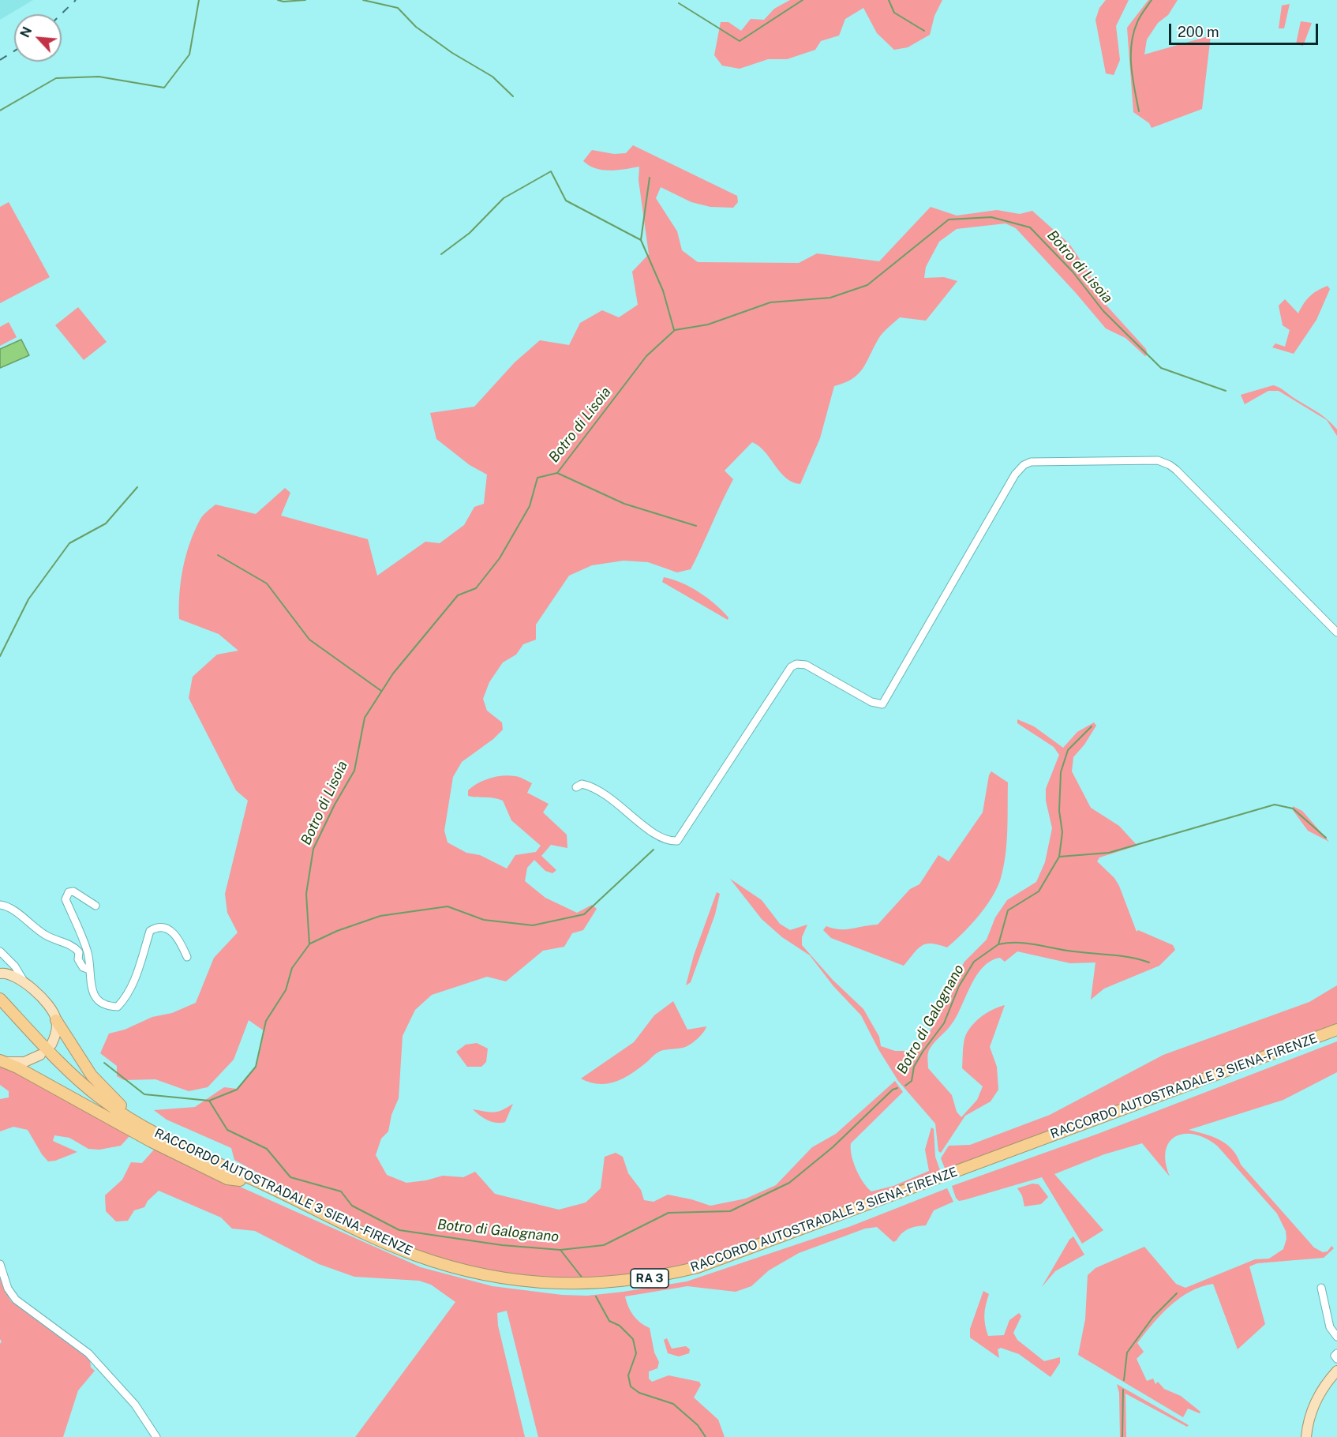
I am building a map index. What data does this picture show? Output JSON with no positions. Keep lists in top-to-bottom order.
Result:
{
  "streets": {
    "highway": ["RACCORDO AUTOSTRADALE 3 SIENA-FIRENZE", "RA 3"]
  },
  "water": ["Botro di Lisoia", "Botro di Galognano"],
  "scale_bar": "200 m",
  "north": "top left"
}
